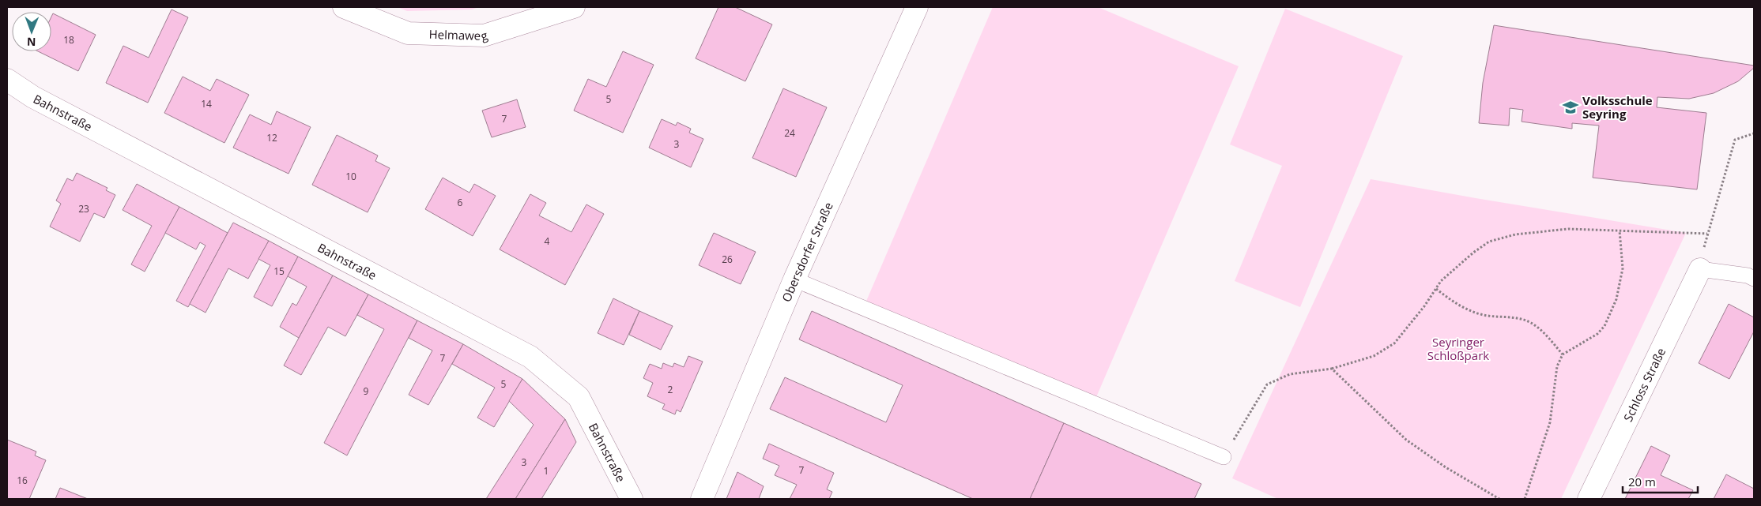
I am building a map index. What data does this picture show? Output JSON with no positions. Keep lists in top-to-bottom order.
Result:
{
  "streets": {
    "street": [
      "Helmaweg",
      "Bahnstraße",
      "Obersdorfer Straße",
      "Schloss Straße"
    ]
  },
  "parks": ["Seyringer Schloßpark"],
  "places": {
    "school or university": ["Volksschule Seyring"]
  },
  "house_numbers": [
    "18",
    "5",
    "14",
    "7",
    "24",
    "12",
    "3",
    "10",
    "6",
    "23",
    "4",
    "26",
    "15",
    "7",
    "5",
    "2",
    "9",
    "3",
    "7",
    "1",
    "16"
  ],
  "scale_bar": "20 m",
  "north": "bottom"
}
